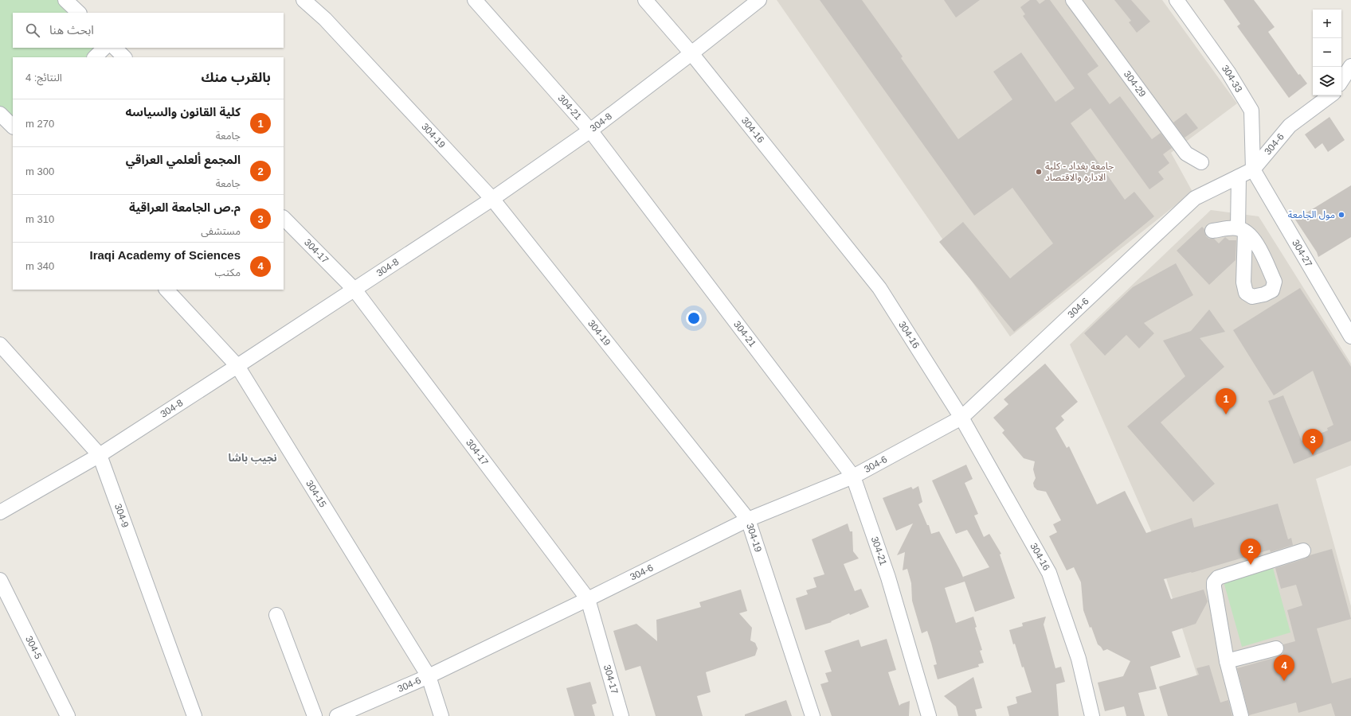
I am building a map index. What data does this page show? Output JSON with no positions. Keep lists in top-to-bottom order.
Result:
{
  "streets": {
    "street": [
      "304-33",
      "304-29",
      "304-21",
      "304-8",
      "304-16",
      "304-19",
      "304-6",
      "304-17",
      "304-27",
      "304-15",
      "304-9",
      "304-5"
    ]
  },
  "crossings": [
    ["304-33", "304-6"],
    ["304-33", "304-27"],
    ["304-21", "304-8"],
    ["304-21", "304-6"],
    ["304-8", "304-16"],
    ["304-8", "304-19"],
    ["304-8", "304-17"],
    ["304-8", "304-15"],
    ["304-8", "304-9"],
    ["304-16", "304-6"],
    ["304-19", "304-6"],
    ["304-6", "304-17"],
    ["304-6", "304-27"],
    ["304-6", "304-15"]
  ],
  "districts": ["نجيب باشا"],
  "places": ["جامعة بغداد - كلية الاداره والاقتصاد", "مول الجامعة"],
  "page": {
    "map_buttons": ["+", "−"],
    "search": "ابحث هنا",
    "heading": ["بالقرب منك", "النتائج: 4"],
    "list": [
      {
        "mark": "1",
        "name": "كلية القانون والسياسه",
        "note": "جامعة",
        "value": "270 m"
      },
      {
        "mark": "2",
        "name": "المجمع ألعلمي العراقي",
        "note": "جامعة",
        "value": "300 m"
      },
      {
        "mark": "3",
        "name": "م.ص الجامعة العراقية",
        "note": "مستشفى",
        "value": "310 m"
      },
      {
        "mark": "4",
        "name": "Iraqi Academy of Sciences",
        "note": "مكتب",
        "value": "340 m"
      }
    ],
    "pins": [
      "1",
      "3",
      "2",
      "4"
    ]
  }
}
